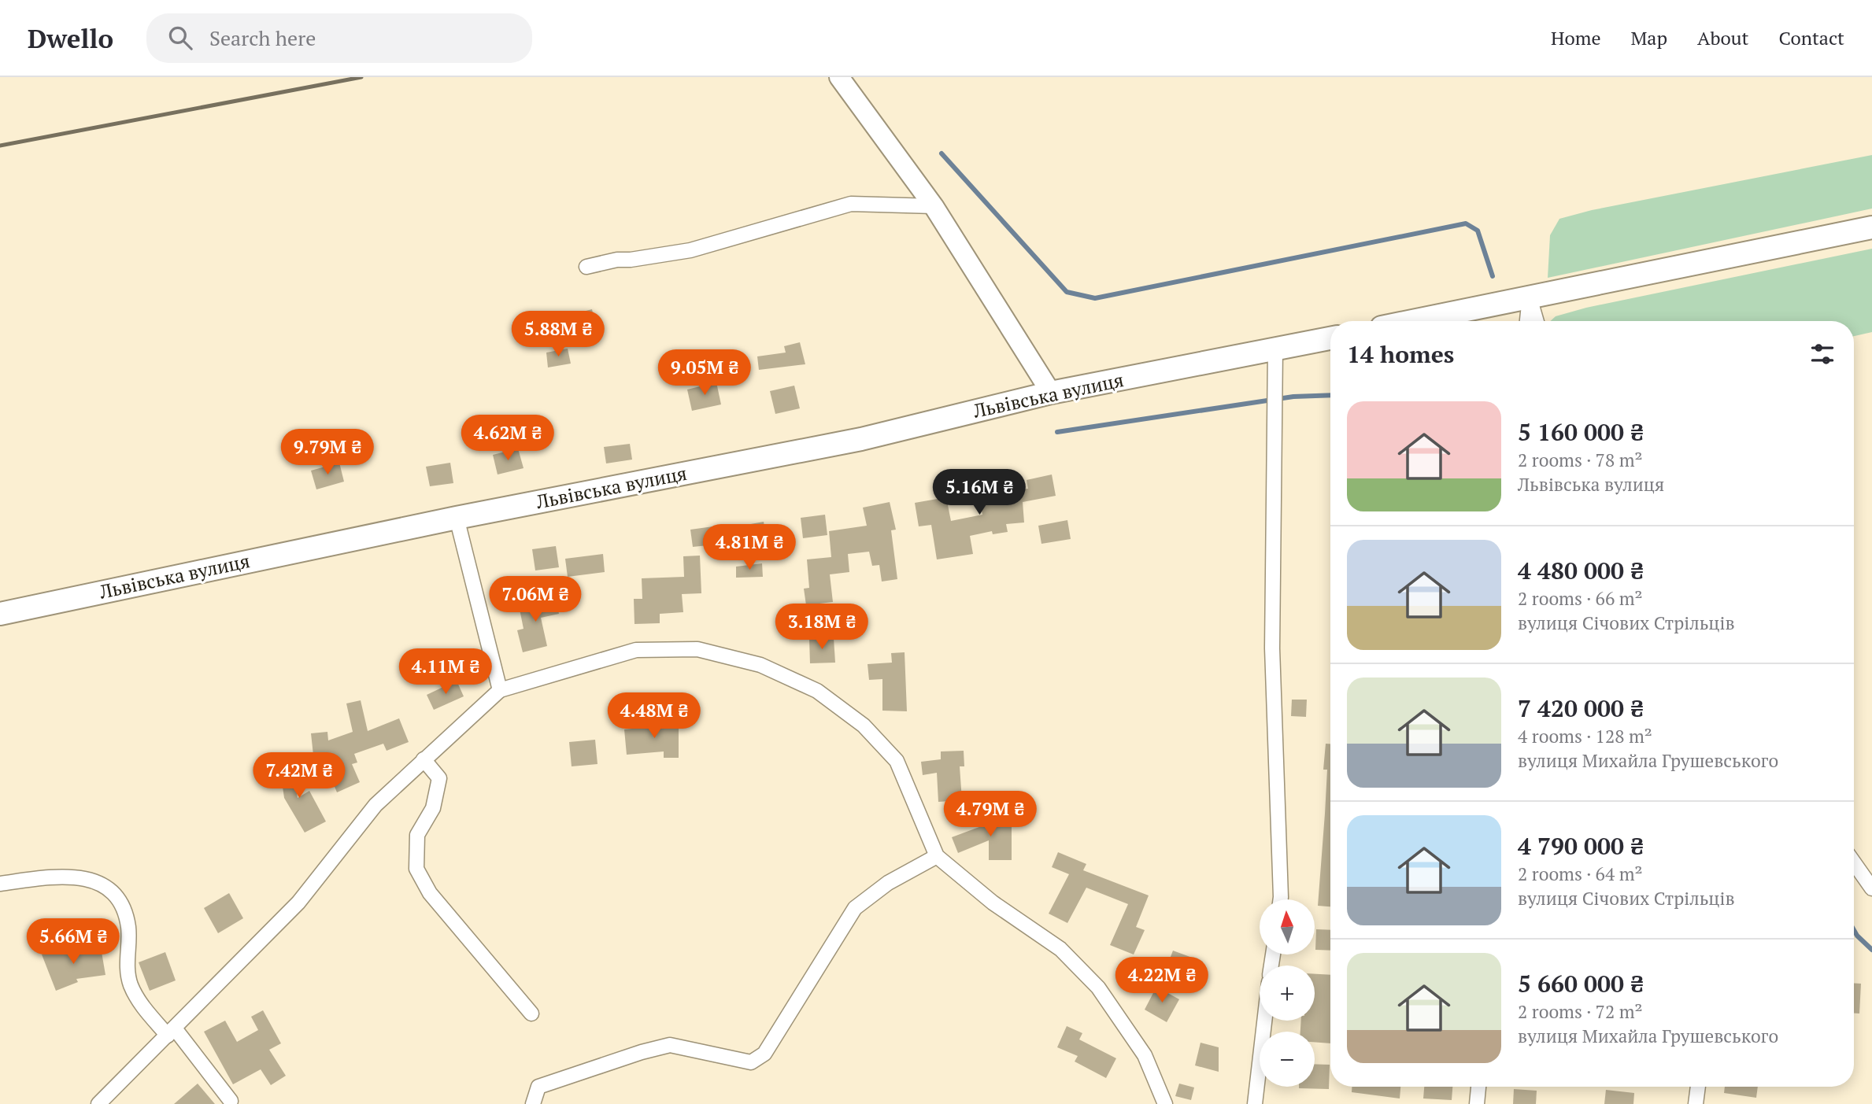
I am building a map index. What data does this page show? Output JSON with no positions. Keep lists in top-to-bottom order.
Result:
{
  "streets": {
    "main road": ["Львівська вулиця"]
  },
  "north": "top",
  "page": {
    "header": "Dwello",
    "search": "Search here",
    "nav": [
      "Home",
      "Map",
      "About",
      "Contact"
    ],
    "price": [
      "5.88M ₴",
      "9.05M ₴",
      "4.62M ₴",
      "9.79M ₴",
      "5.16M ₴",
      "4.81M ₴",
      "7.06M ₴",
      "3.18M ₴",
      "4.11M ₴",
      "4.48M ₴",
      "7.42M ₴",
      "4.79M ₴",
      "5.66M ₴",
      "4.22M ₴"
    ],
    "heading": "14 homes",
    "list": [
      {
        "name": "5 160 000 ₴",
        "note": "2 rooms · 78 m² · Львівська вулиця"
      },
      {
        "name": "4 480 000 ₴",
        "note": "2 rooms · 66 m² · вулиця Січових Стрільців"
      },
      {
        "name": "7 420 000 ₴",
        "note": "4 rooms · 128 m² · вулиця Михайла Грушевського"
      },
      {
        "name": "4 790 000 ₴",
        "note": "2 rooms · 64 m² · вулиця Січових Стрільців"
      },
      {
        "name": "5 660 000 ₴",
        "note": "2 rooms · 72 m² · вулиця Михайла Грушевського"
      }
    ],
    "map_buttons": ["+", "−"]
  }
}
